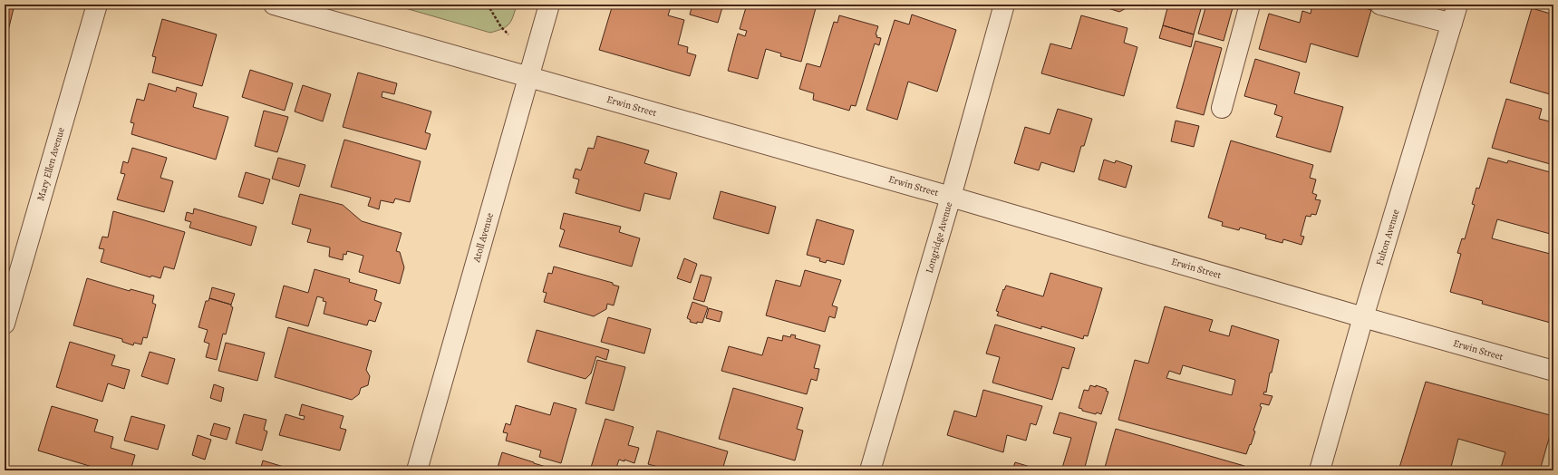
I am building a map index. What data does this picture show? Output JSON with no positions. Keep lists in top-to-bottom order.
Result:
{
  "streets": {
    "street": [
      "Erwin Street",
      "Mary Ellen Avenue",
      "Atoll Avenue",
      "Longridge Avenue",
      "Fulton Avenue"
    ]
  },
  "crossings": [
    ["Erwin Street", "Atoll Avenue"],
    ["Erwin Street", "Longridge Avenue"],
    ["Erwin Street", "Fulton Avenue"]
  ]
}
